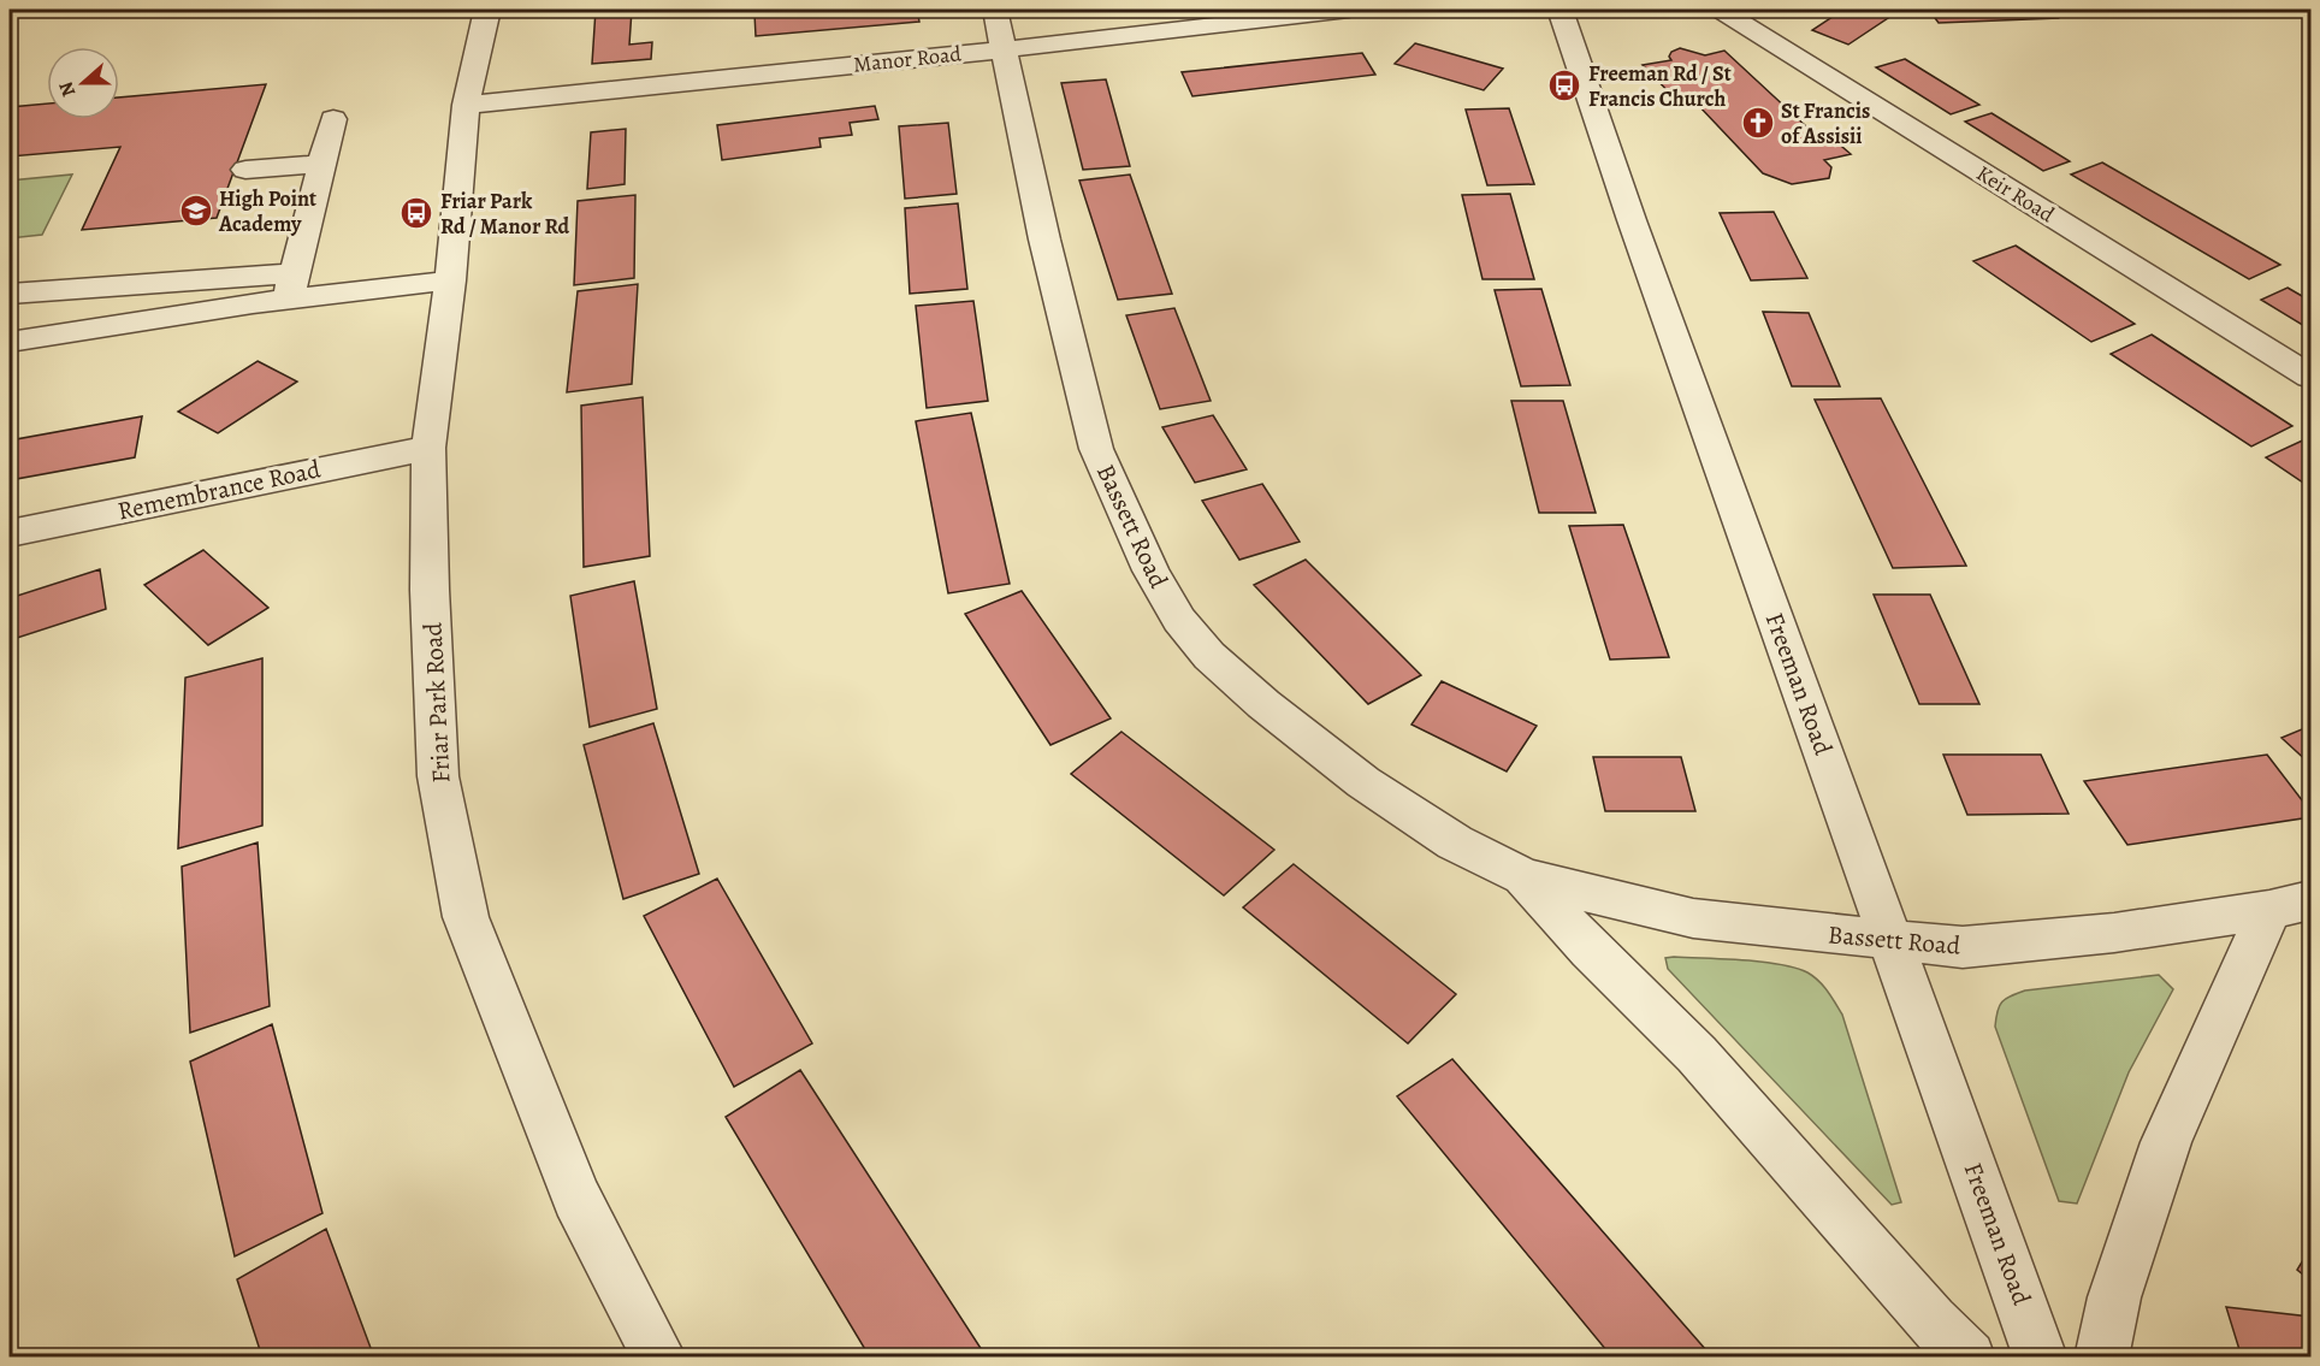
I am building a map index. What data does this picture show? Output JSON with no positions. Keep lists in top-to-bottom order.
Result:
{
  "streets": {
    "street": [
      "Manor Road",
      "Keir Road",
      "Remembrance Road",
      "Bassett Road",
      "Freeman Road",
      "Friar Park Road"
    ]
  },
  "crossings": [
    ["Manor Road", "Bassett Road"],
    ["Manor Road", "Friar Park Road"],
    ["Remembrance Road", "Friar Park Road"],
    ["Bassett Road", "Freeman Road"]
  ],
  "places": {
    "bus stop": ["Freeman Rd / St Francis Church", "Friar Park Rd / Manor Rd"],
    "church": ["St Francis of Assisii"],
    "school or university": ["High Point Academy"]
  },
  "north": "left"
}
